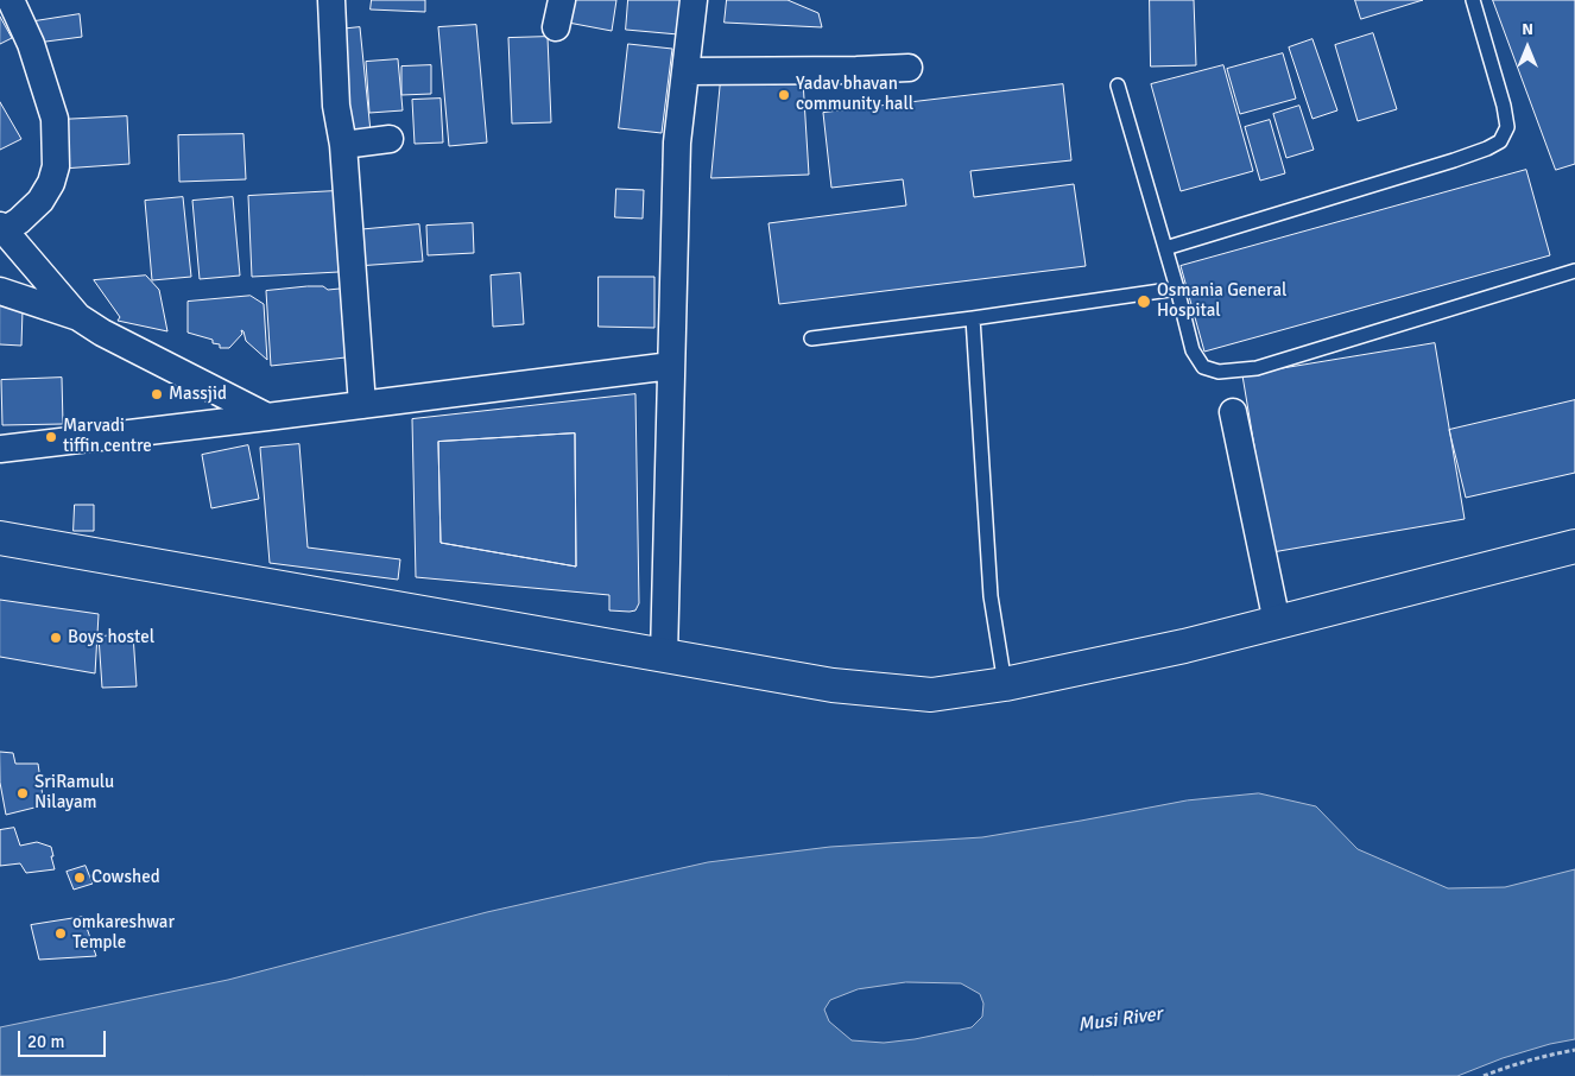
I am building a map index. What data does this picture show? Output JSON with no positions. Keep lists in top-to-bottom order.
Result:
{
  "water": ["Musi River"],
  "places": [
    "Yadav bhavan community hall",
    "Osmania General Hospital",
    "Massjid",
    "Marvadi tiffin centre",
    "Boys hostel",
    "SriRamulu Nilayam",
    "Cowshed",
    "omkareshwar Temple"
  ],
  "scale_bar": "20 m",
  "north": "top"
}
